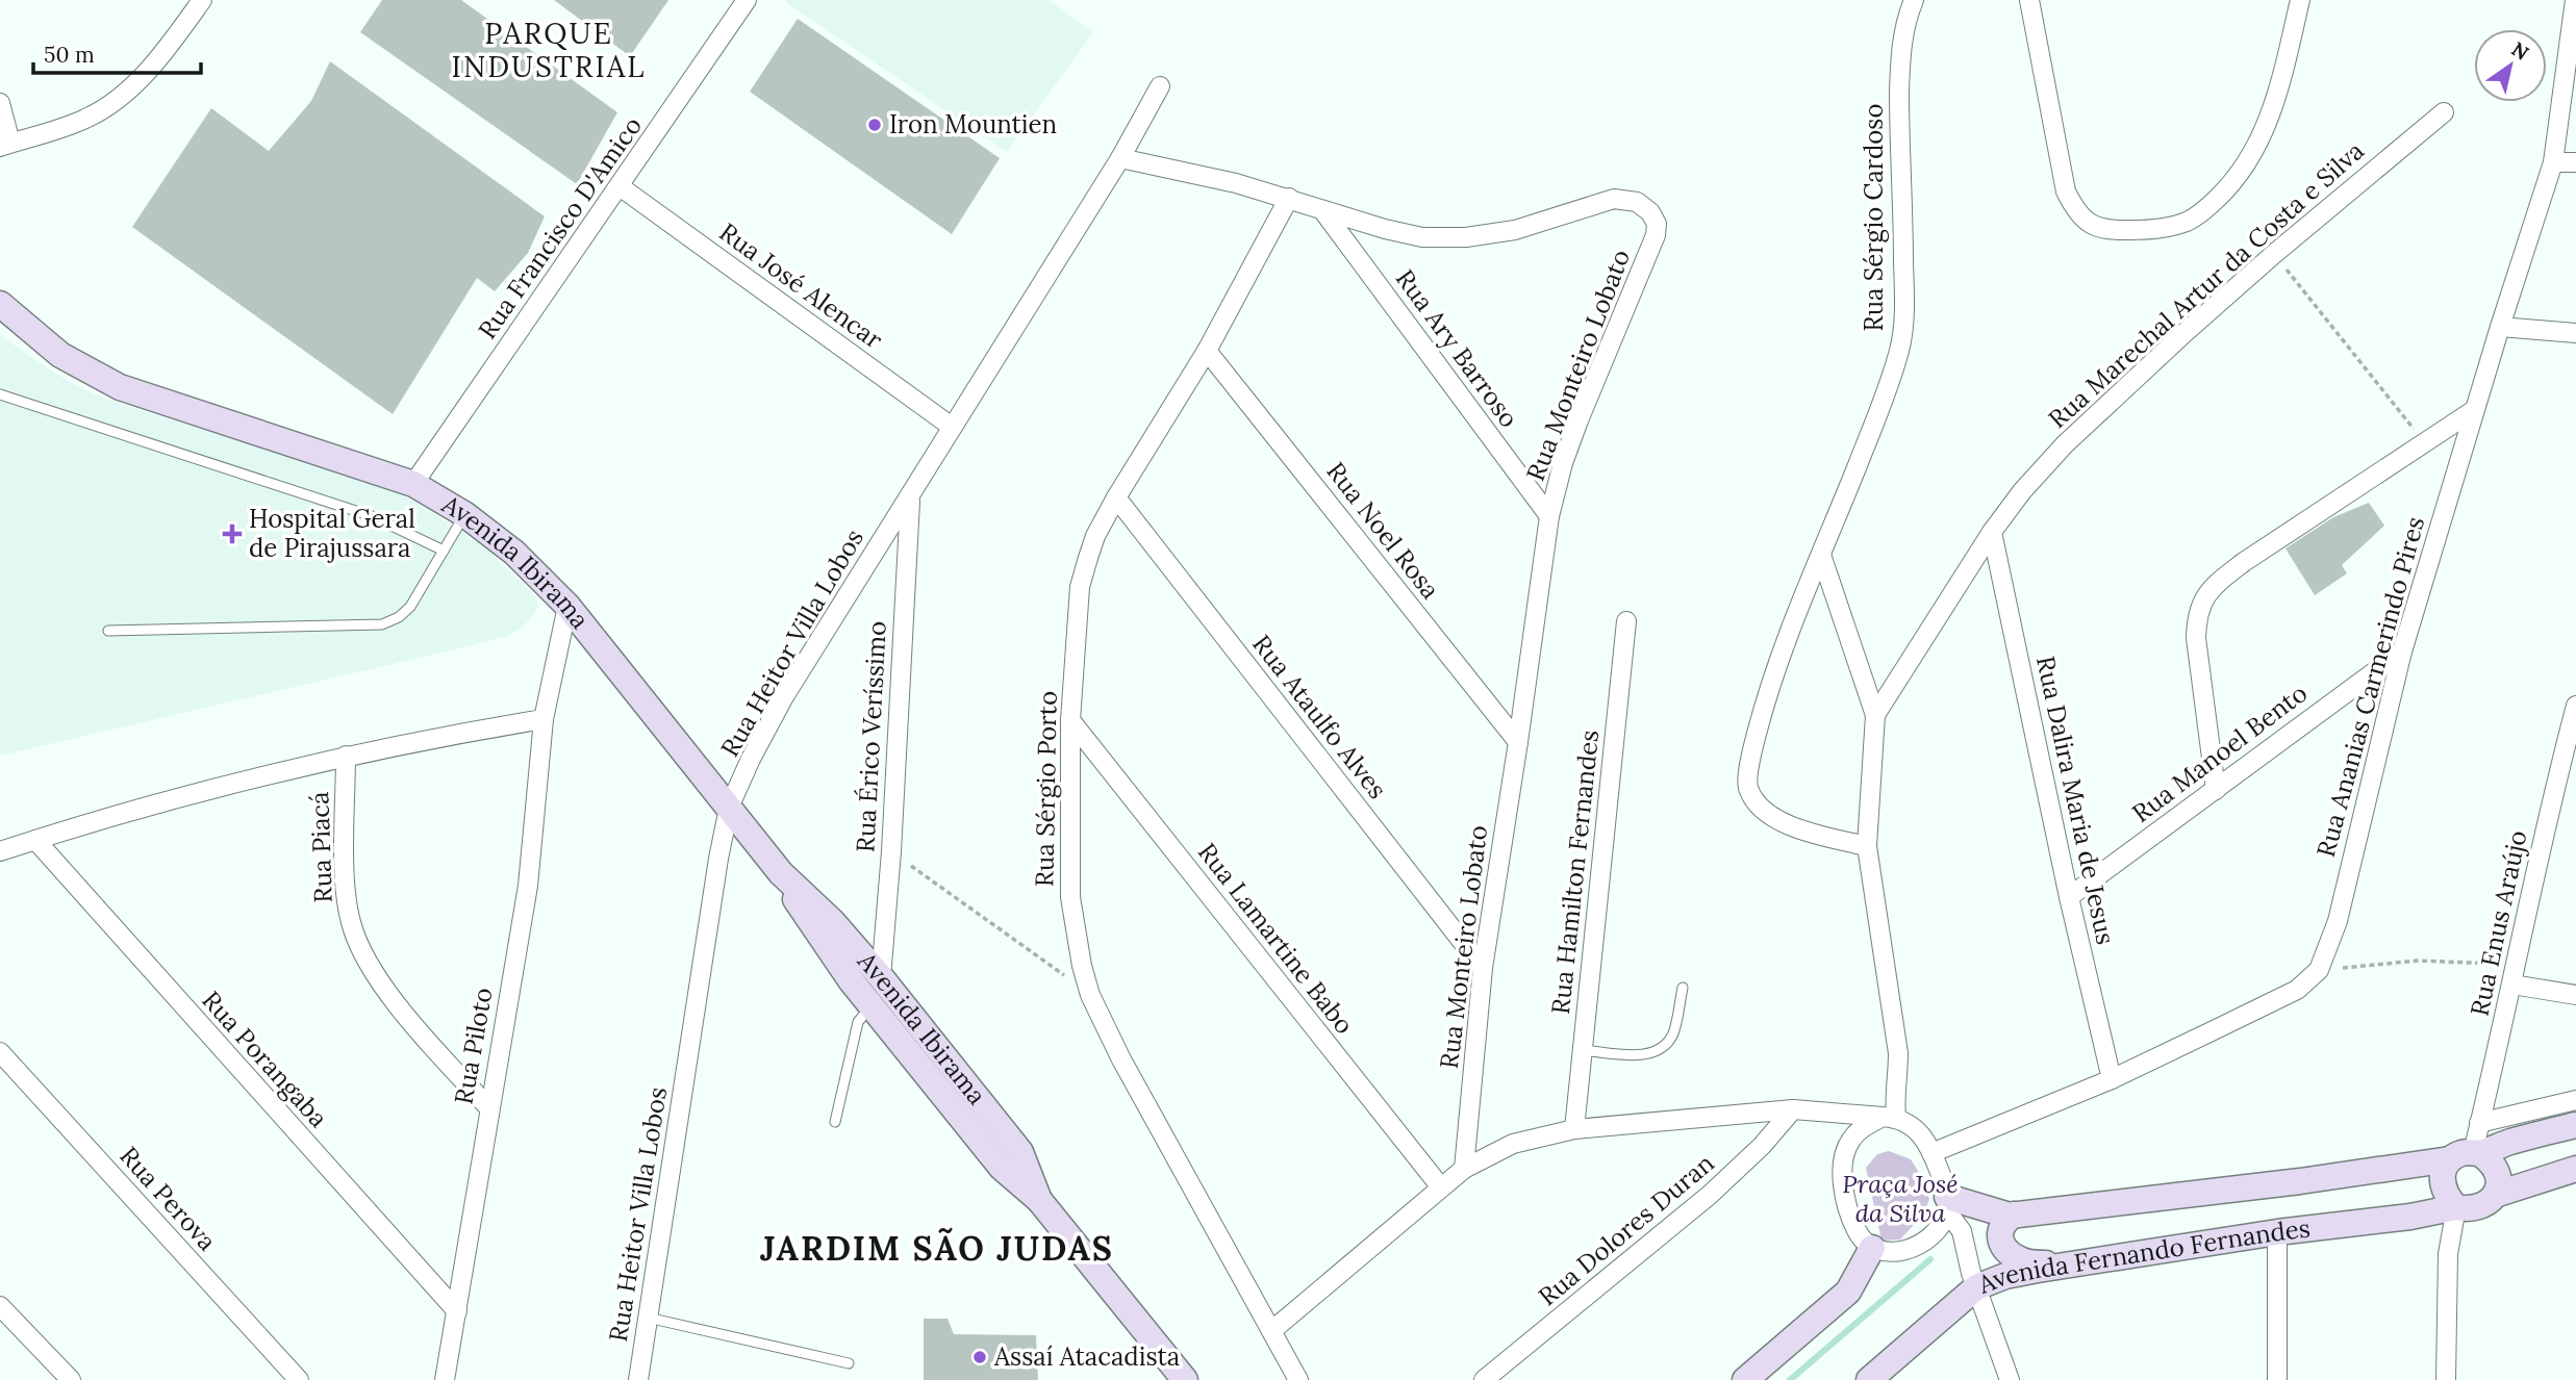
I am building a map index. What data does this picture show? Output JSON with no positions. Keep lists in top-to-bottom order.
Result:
{
  "streets": {
    "street": [
      "Rua Sérgio Cardoso",
      "Rua Francisco D'Amico",
      "Rua Marechal Artur da Costa e Silva",
      "Rua José Alencar",
      "Rua Ary Barroso",
      "Rua Monteiro Lobato",
      "Rua Noel Rosa",
      "Avenida Ibirama",
      "Rua Heitor Villa Lobos",
      "Rua Ananias Carmerindo Pires",
      "Rua Ataulfo Alves",
      "Rua Érico Veríssimo",
      "Rua Manoel Bento",
      "Rua Sérgio Porto",
      "Rua Dalira Maria de Jesus",
      "Rua Piacá",
      "Rua Hamilton Fernandes",
      "Rua Enus Araújo",
      "Rua Lamartine Babo",
      "Rua Piloto",
      "Rua Porangaba",
      "Rua Perova",
      "Rua Dolores Duran",
      "Avenida Fernando Fernandes"
    ]
  },
  "crossings": [
    ["Rua Sérgio Cardoso", "Rua Marechal Artur da Costa e Silva"],
    ["Rua Francisco D'Amico", "Rua José Alencar"],
    ["Rua Francisco D'Amico", "Avenida Ibirama"],
    ["Rua Marechal Artur da Costa e Silva", "Rua Dalira Maria de Jesus"],
    ["Rua Marechal Artur da Costa e Silva", "Avenida Fernando Fernandes"],
    ["Rua José Alencar", "Rua Heitor Villa Lobos"],
    ["Rua Ary Barroso", "Rua Monteiro Lobato"],
    ["Rua Monteiro Lobato", "Rua Noel Rosa"],
    ["Rua Monteiro Lobato", "Rua Heitor Villa Lobos"],
    ["Rua Monteiro Lobato", "Rua Ataulfo Alves"],
    ["Rua Monteiro Lobato", "Rua Sérgio Porto"],
    ["Rua Noel Rosa", "Rua Sérgio Porto"],
    ["Avenida Ibirama", "Rua Heitor Villa Lobos"],
    ["Avenida Ibirama", "Rua Érico Veríssimo"],
    ["Avenida Ibirama", "Rua Piloto"],
    ["Rua Heitor Villa Lobos", "Rua Érico Veríssimo"],
    ["Rua Ananias Carmerindo Pires", "Rua Manoel Bento"],
    ["Rua Ataulfo Alves", "Rua Sérgio Porto"],
    ["Rua Manoel Bento", "Rua Dalira Maria de Jesus"],
    ["Rua Sérgio Porto", "Rua Lamartine Babo"],
    ["Rua Piacá", "Rua Piloto"],
    ["Rua Enus Araújo", "Avenida Fernando Fernandes"],
    ["Rua Piloto", "Rua Porangaba"]
  ],
  "districts": ["PARQUE INDUSTRIAL", "JARDIM SÃO JUDAS"],
  "parks": ["Praça José da Silva"],
  "places": {
    "other": ["Iron Mountien", "Assaí Atacadista"],
    "health": ["Hospital Geral de Pirajussara"]
  },
  "scale_bar": "50 m",
  "north": "top right"
}
